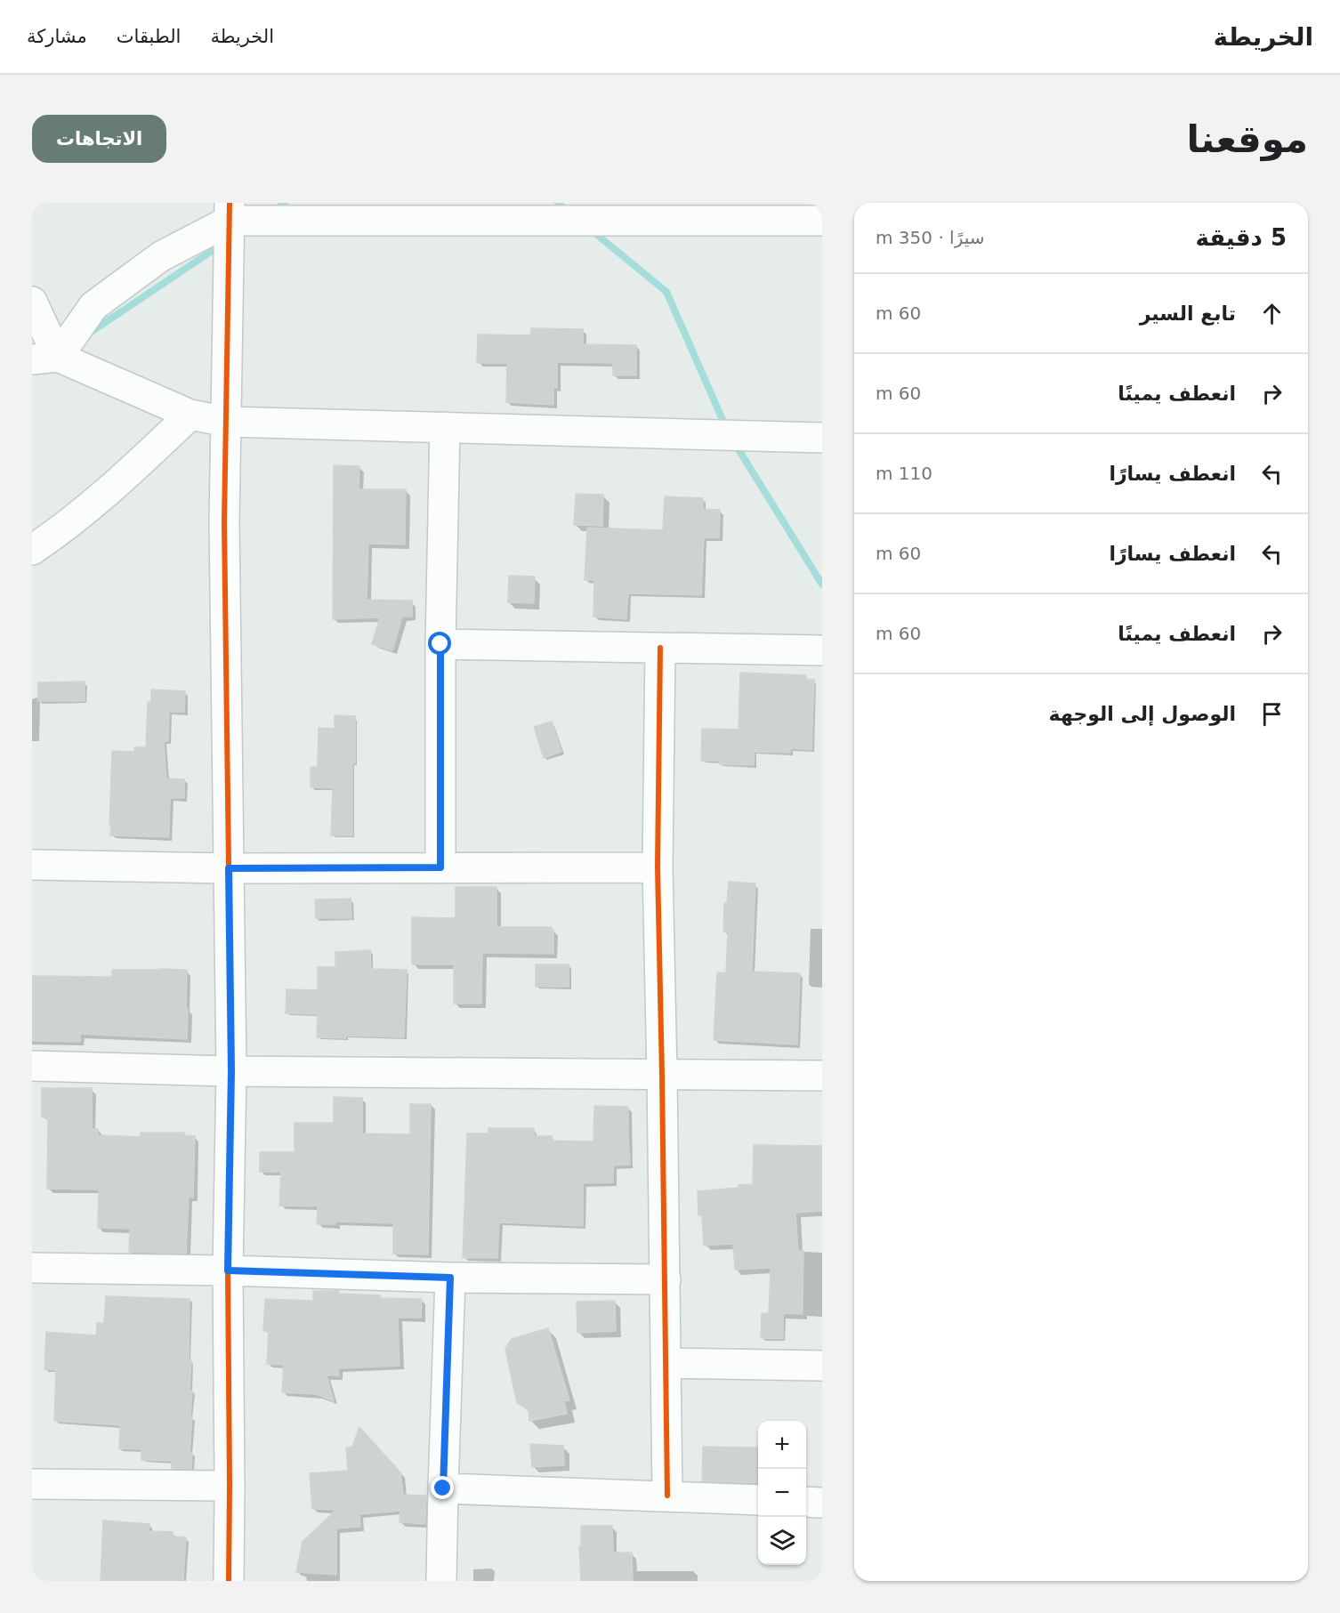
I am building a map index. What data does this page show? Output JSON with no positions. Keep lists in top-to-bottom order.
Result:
{
  "page": {
    "header": "الخريطة",
    "nav": ["الخريطة", "الطبقات", "مشاركة"],
    "buttons": "الاتجاهات",
    "title": "موقعنا",
    "heading": ["5 دقيقة", "سيرًا · 350 m"],
    "list": [
      ["تابع السير", "60 m"],
      ["انعطف يمينًا", "60 m"],
      ["انعطف يسارًا", "110 m"],
      ["انعطف يسارًا", "60 m"],
      ["انعطف يمينًا", "60 m"],
      "الوصول إلى الوجهة"
    ],
    "map_buttons": ["+", "−"]
  }
}
